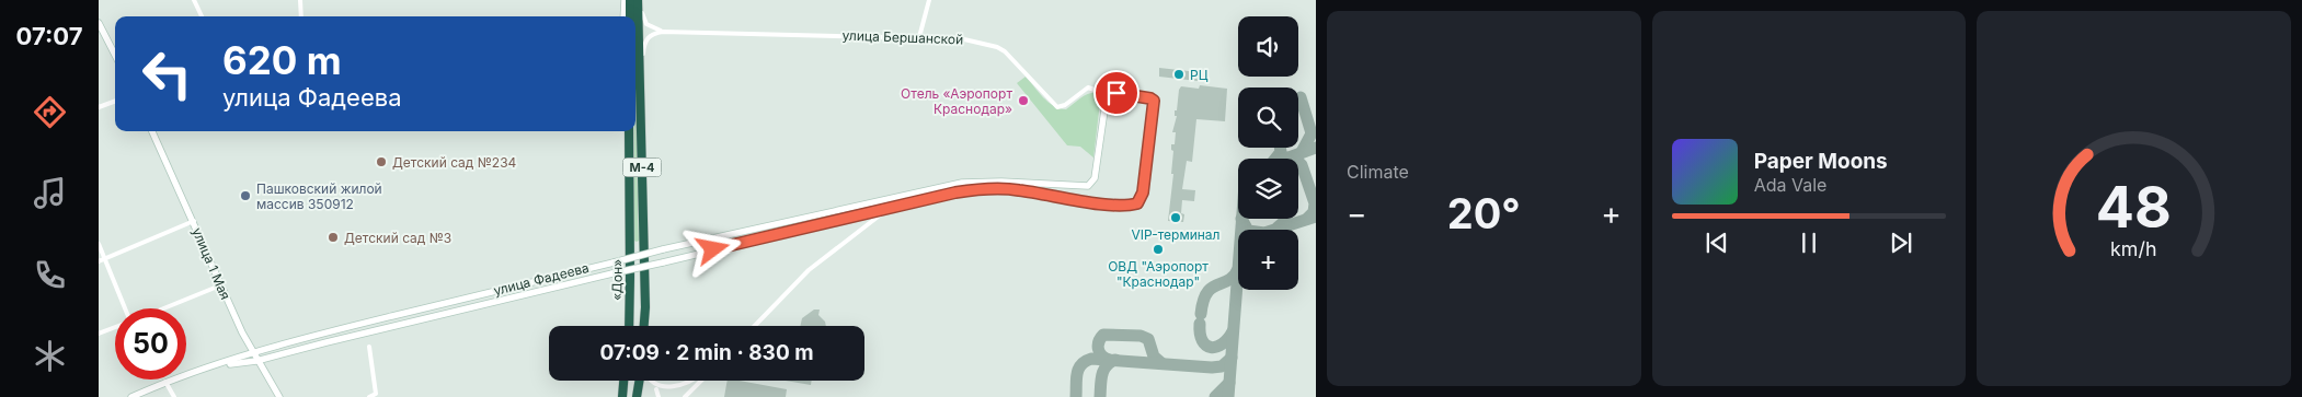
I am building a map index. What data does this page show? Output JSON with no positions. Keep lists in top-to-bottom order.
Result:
{
  "streets": {
    "highway": ["М-4", "«Дон»"],
    "main road": ["улица 1 Мая", "улица Фадеева"],
    "street": ["улица Бершанской"]
  },
  "crossings": [
    ["улица Бершанской", "улица Фадеева"],
    ["М-4", "«Дон»"],
    ["улица 1 Мая", "улица Фадеева"]
  ],
  "places": [
    "РЦ",
    "Отель «Аэропорт Краснодар»",
    "Детский сад №234",
    "Пашковский жилой массив 350912",
    "VIP-терминал",
    "Детский сад №3",
    "ОВД \"Аэропорт \"Краснодар\""
  ],
  "page": {
    "tabs": "07:07",
    "tile": "Climate",
    "map_buttons": "+",
    "turn": ["620 m", "улица Фадеева"],
    "song": ["Paper Moons", "Ada Vale"],
    "heat": ["−", "20°", "+"],
    "limit": "50",
    "trip": "07:09 · 2 min · 830 m",
    "gauge": ["48", "km/h"]
  }
}
